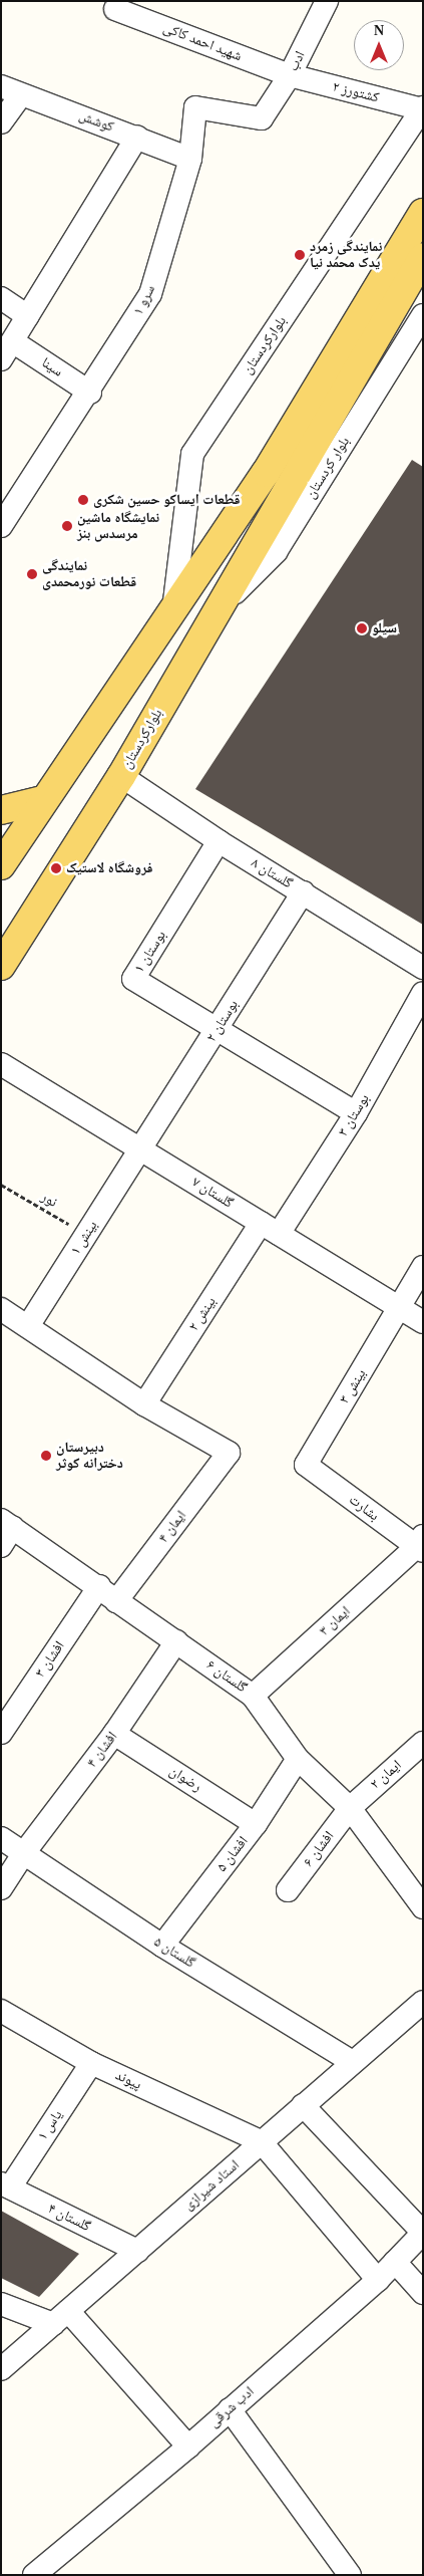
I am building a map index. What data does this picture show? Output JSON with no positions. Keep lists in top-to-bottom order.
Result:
{
  "streets": {
    "main road": ["بلوارکردستان"],
    "street": [
      "شهید احمد کاکی",
      "ادب",
      "کشتورز ۲",
      "کوشش",
      "سرو ۱",
      "سینا",
      "بلوار کردستان",
      "گلستان ۸",
      "بوستان ۱",
      "بوستان ۲",
      "بوستان ۳",
      "گلستان ۷",
      "بینش ۱",
      "بینش ۲",
      "بینش ۳",
      "بشارت",
      "ایمان ۴",
      "ایمان ۳",
      "افشان ۳",
      "گلستان ۶",
      "افشان ۴",
      "ایمان ۲",
      "رضوان",
      "افشان ۶",
      "افشان ۵",
      "گلستان ۵",
      "پیوند",
      "یاس ۱",
      "استاد شیرازی",
      "گلستان ۴",
      "ادب شرقی"
    ],
    "path": ["نور"]
  },
  "crossings": [
    ["شهید احمد کاکی", "ادب"],
    ["شهید احمد کاکی", "کشتورز ۲"],
    ["ادب", "کشتورز ۲"],
    ["ادب", "سرو ۱"],
    ["کشتورز ۲", "بلوارکردستان"],
    ["کوشش", "سرو ۱"],
    ["سرو ۱", "سینا"],
    ["بلوارکردستان", "بلوار کردستان"],
    ["بلوارکردستان", "گلستان ۸"],
    ["گلستان ۸", "بوستان ۱"],
    ["گلستان ۸", "بوستان ۲"],
    ["بوستان ۱", "بوستان ۲"],
    ["بوستان ۲", "گلستان ۷"],
    ["بوستان ۲", "بینش ۱"],
    ["بوستان ۳", "گلستان ۷"],
    ["بوستان ۳", "بینش ۲"],
    ["گلستان ۷", "بینش ۱"],
    ["گلستان ۷", "بینش ۲"],
    ["گلستان ۷", "بینش ۳"],
    ["نور", "بینش ۱"],
    ["بینش ۲", "ایمان ۴"],
    ["بینش ۳", "بشارت"],
    ["بشارت", "ایمان ۳"],
    ["ایمان ۴", "گلستان ۶"],
    ["ایمان ۳", "گلستان ۶"],
    ["افشان ۳", "گلستان ۶"],
    ["گلستان ۶", "افشان ۴"],
    ["گلستان ۶", "ایمان ۲"],
    ["گلستان ۶", "افشان ۶"],
    ["گلستان ۶", "افشان ۵"],
    ["افشان ۴", "رضوان"],
    ["افشان ۴", "گلستان ۵"],
    ["ایمان ۲", "افشان ۶"],
    ["رضوان", "افشان ۵"],
    ["افشان ۵", "گلستان ۵"],
    ["گلستان ۵", "استاد شیرازی"],
    ["پیوند", "یاس ۱"],
    ["پیوند", "استاد شیرازی"],
    ["یاس ۱", "گلستان ۴"],
    ["استاد شیرازی", "گلستان ۴"]
  ],
  "places": [
    "نمایندگی زمرد یدک محمد نیا",
    "قطعات ایساکو حسین شکری",
    "نمایشگاه ماشین مرسدس بنز",
    "نمایندگی قطعات نورمحمدی",
    "سیلو",
    "فروشگاه لاستیک",
    "دبیرستان دخترانه کوثر"
  ],
  "north": "top"
}
